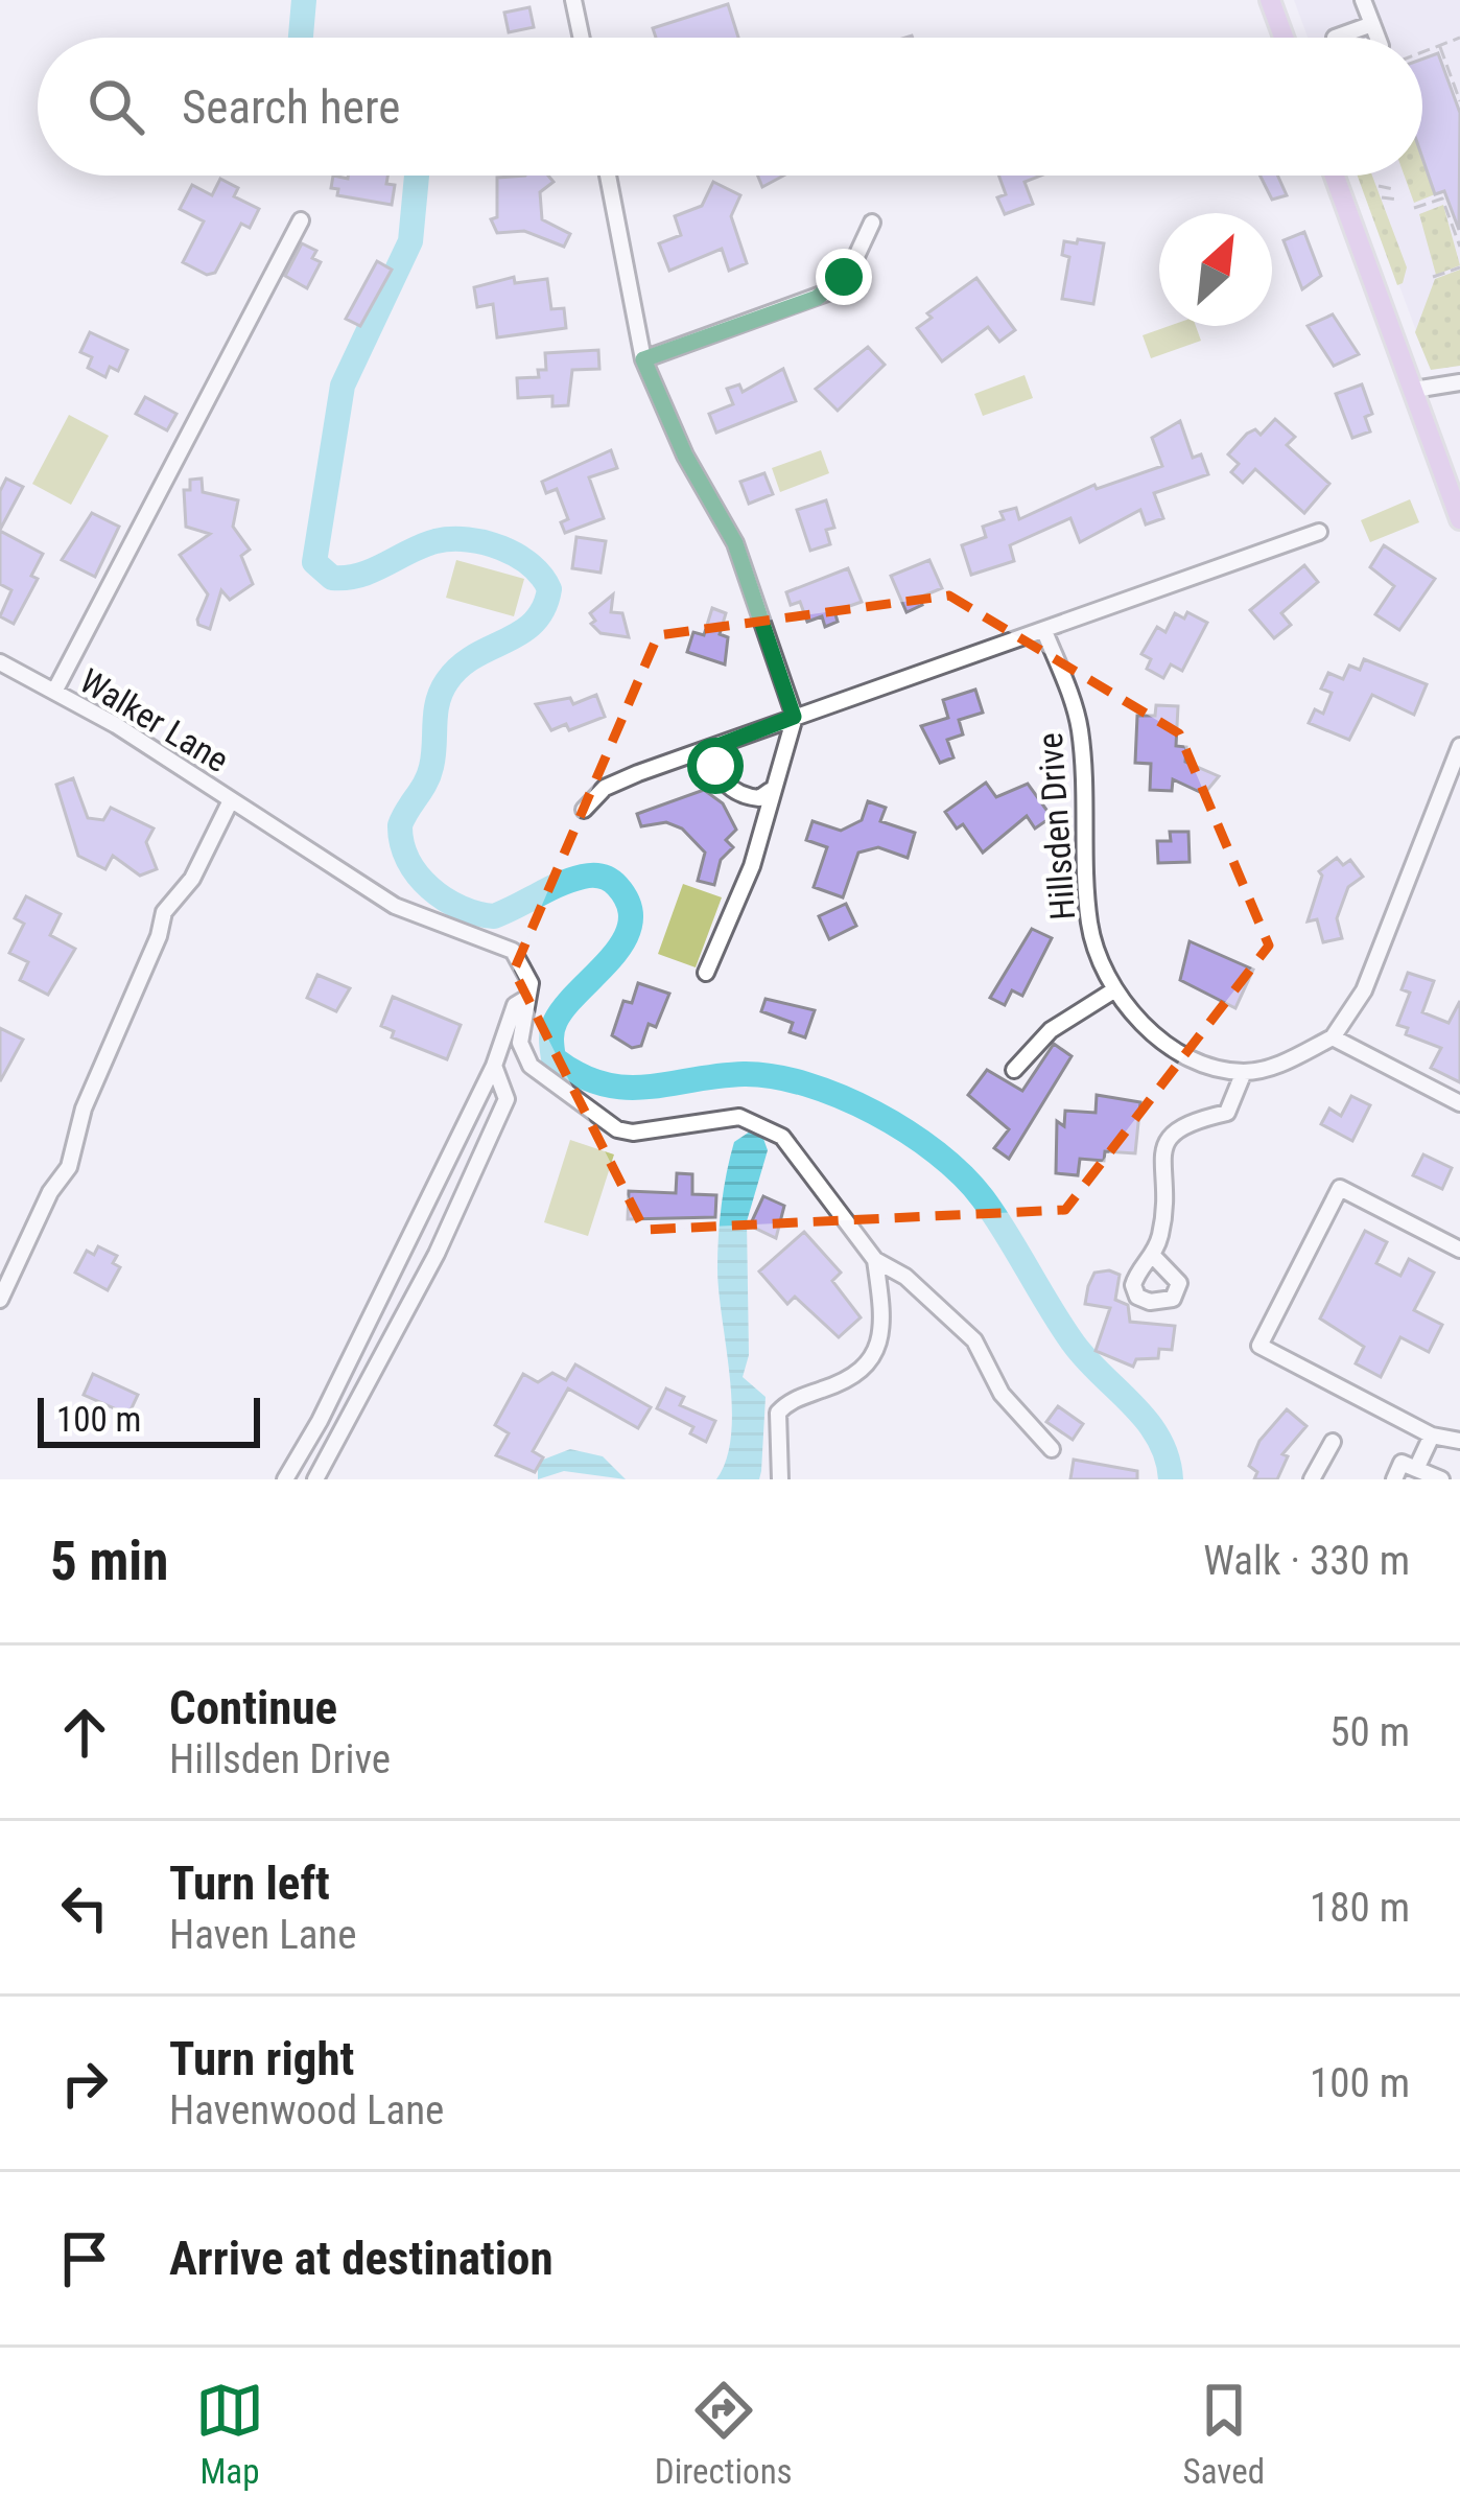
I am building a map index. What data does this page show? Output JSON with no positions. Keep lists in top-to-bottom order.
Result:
{
  "streets": {
    "street": ["Walker Lane", "Hillsden Drive"]
  },
  "scale_bar": "100 m",
  "north": "top right",
  "page": {
    "search": "Search here",
    "scale": "100 m",
    "heading": ["5 min", "Walk · 330 m"],
    "list": [
      ["Continue", "Hillsden Drive", "50 m"],
      ["Turn left", "Haven Lane", "180 m"],
      ["Turn right", "Havenwood Lane", "100 m"],
      "Arrive at destination"
    ],
    "nav": ["Map", "Directions", "Saved"]
  }
}
